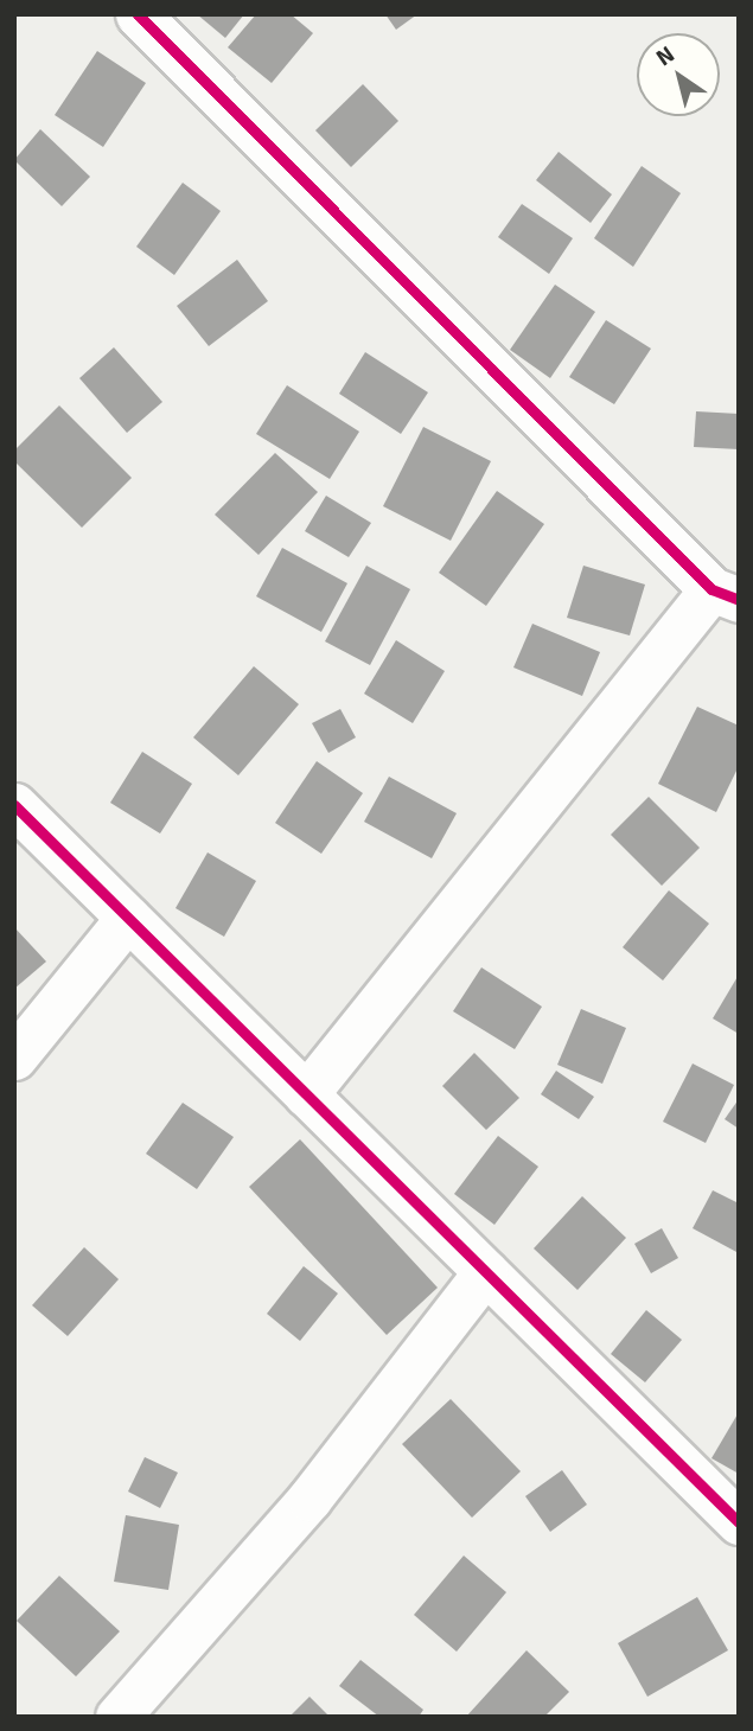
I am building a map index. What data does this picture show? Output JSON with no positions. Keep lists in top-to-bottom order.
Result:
{
  "north": "top left"
}
